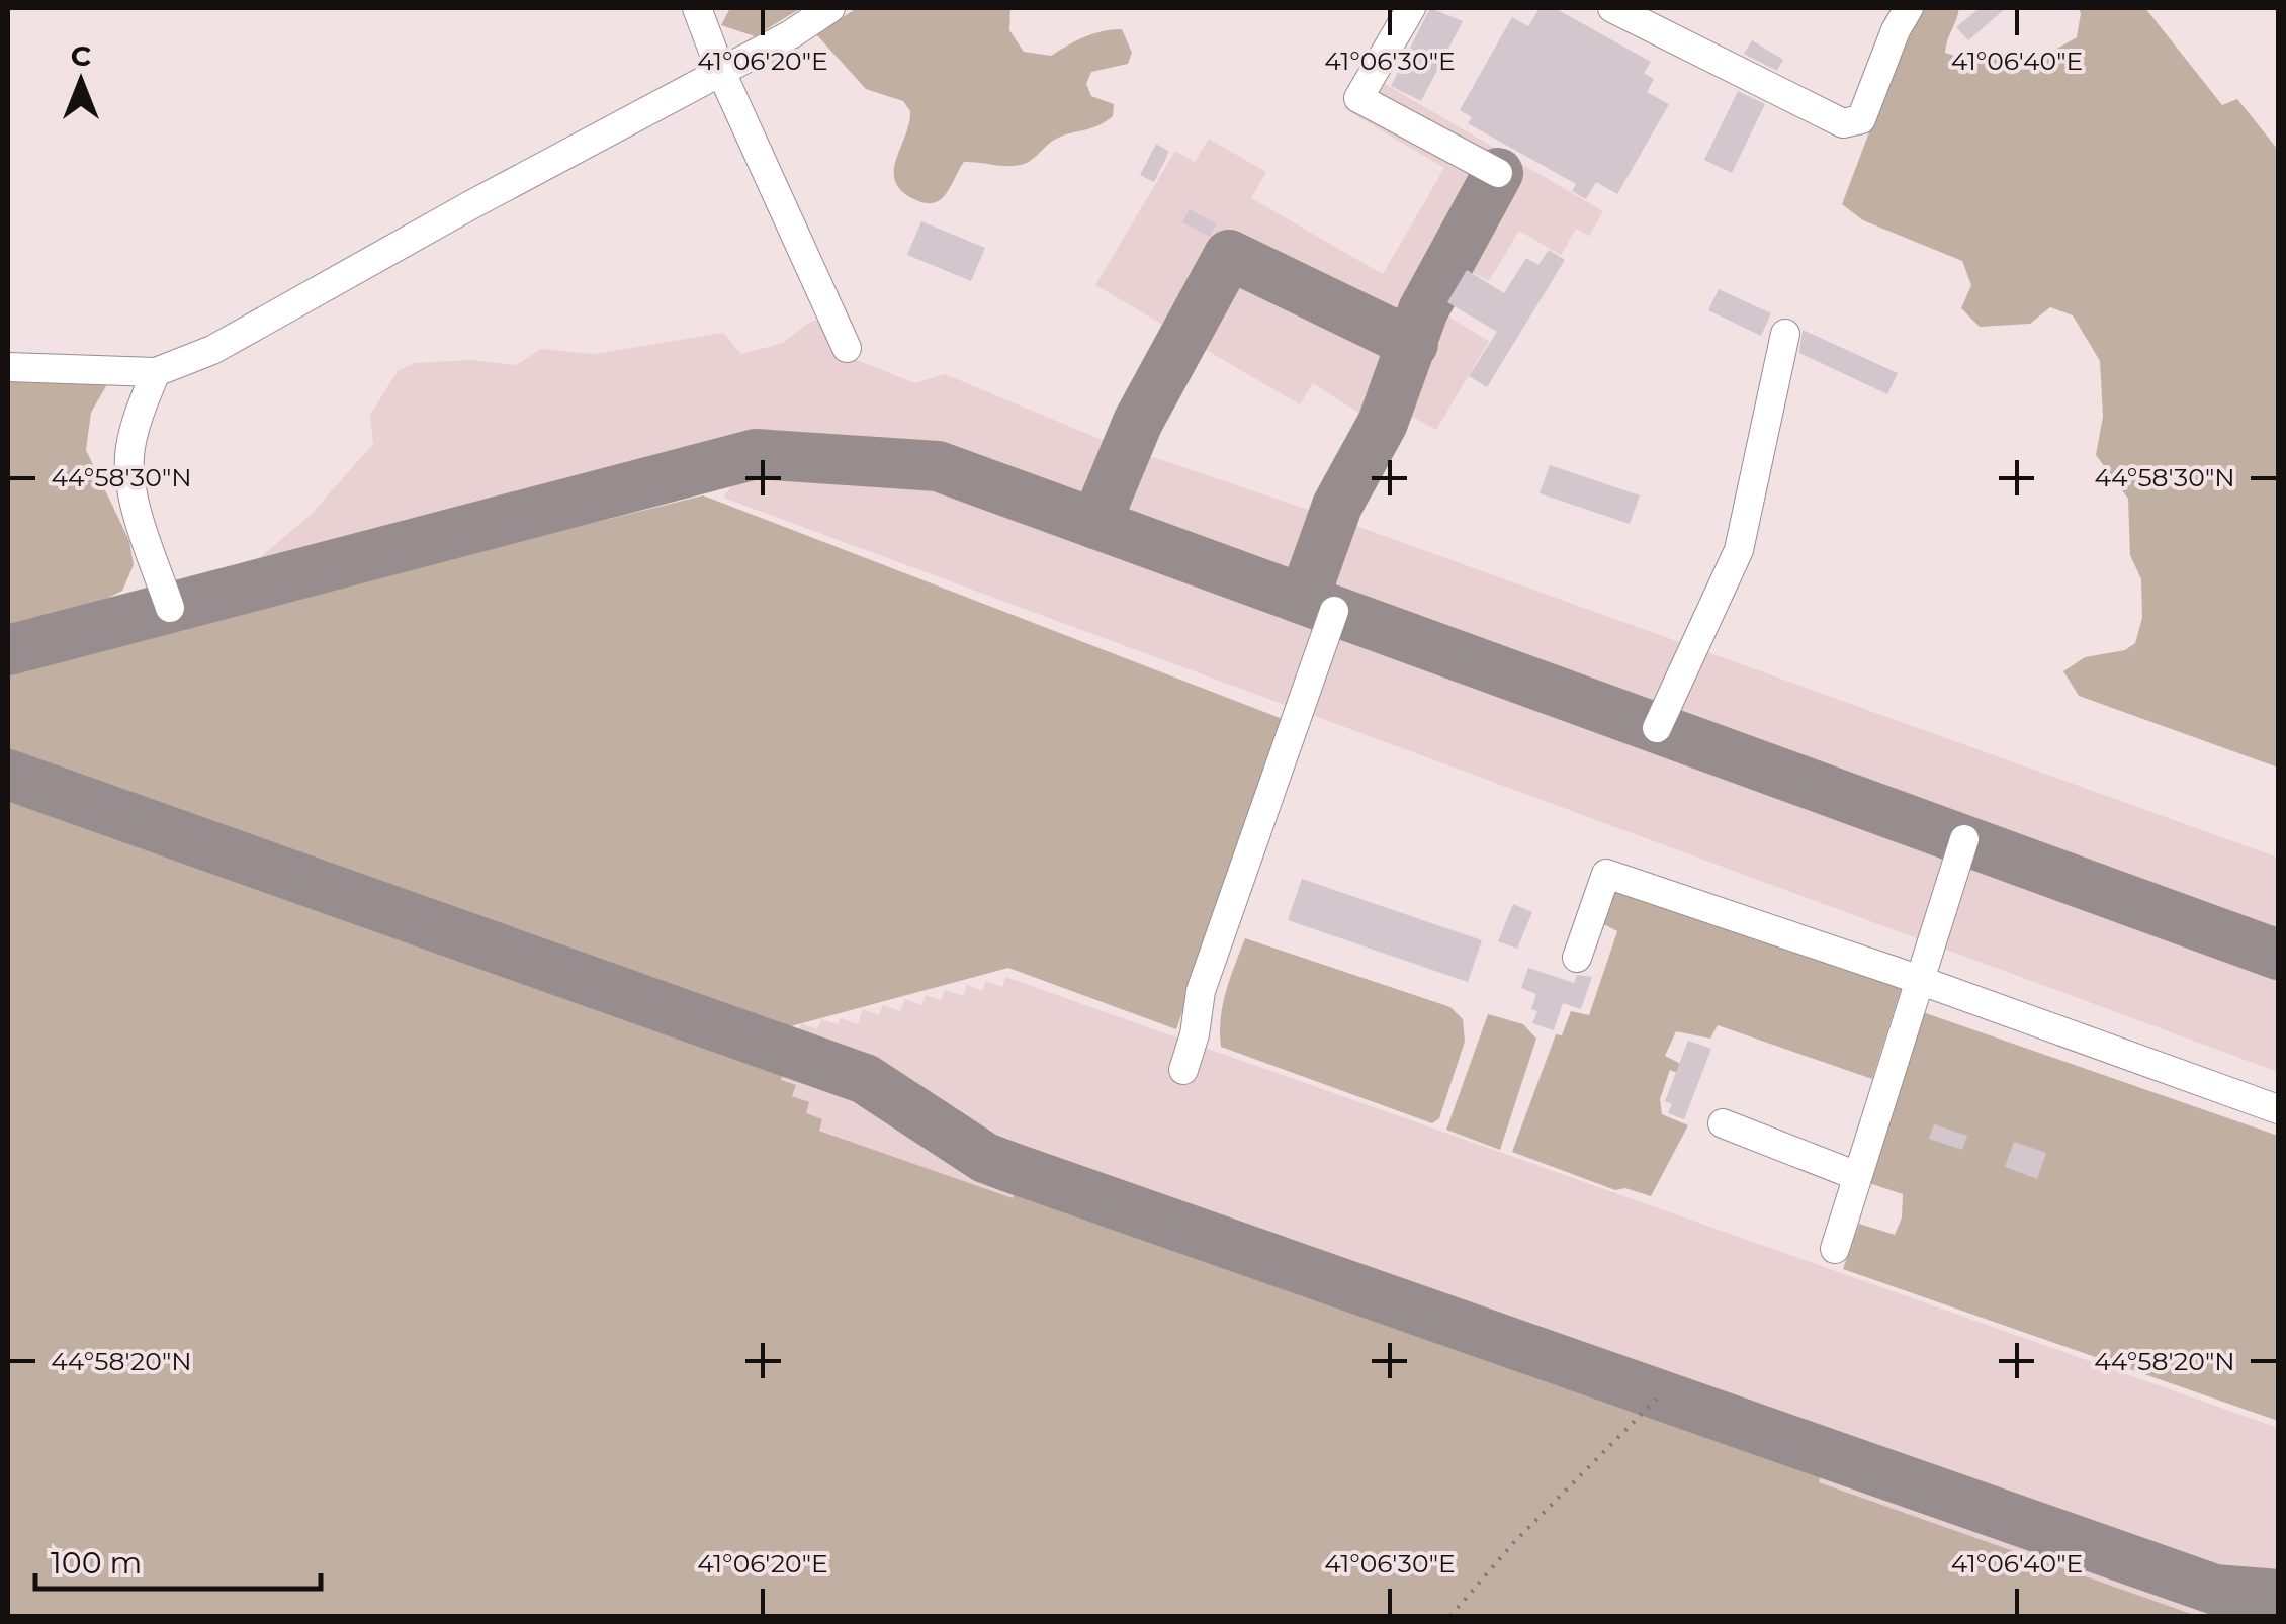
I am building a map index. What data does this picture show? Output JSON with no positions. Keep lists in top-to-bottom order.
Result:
{
  "scale_bar": "100 m",
  "north": "top",
  "coordinates": [
    "41°06'20\"E",
    "41°06'30\"E",
    "41°06'40\"E",
    "44°58'30\"N",
    "44°58'20\"N"
  ]
}
